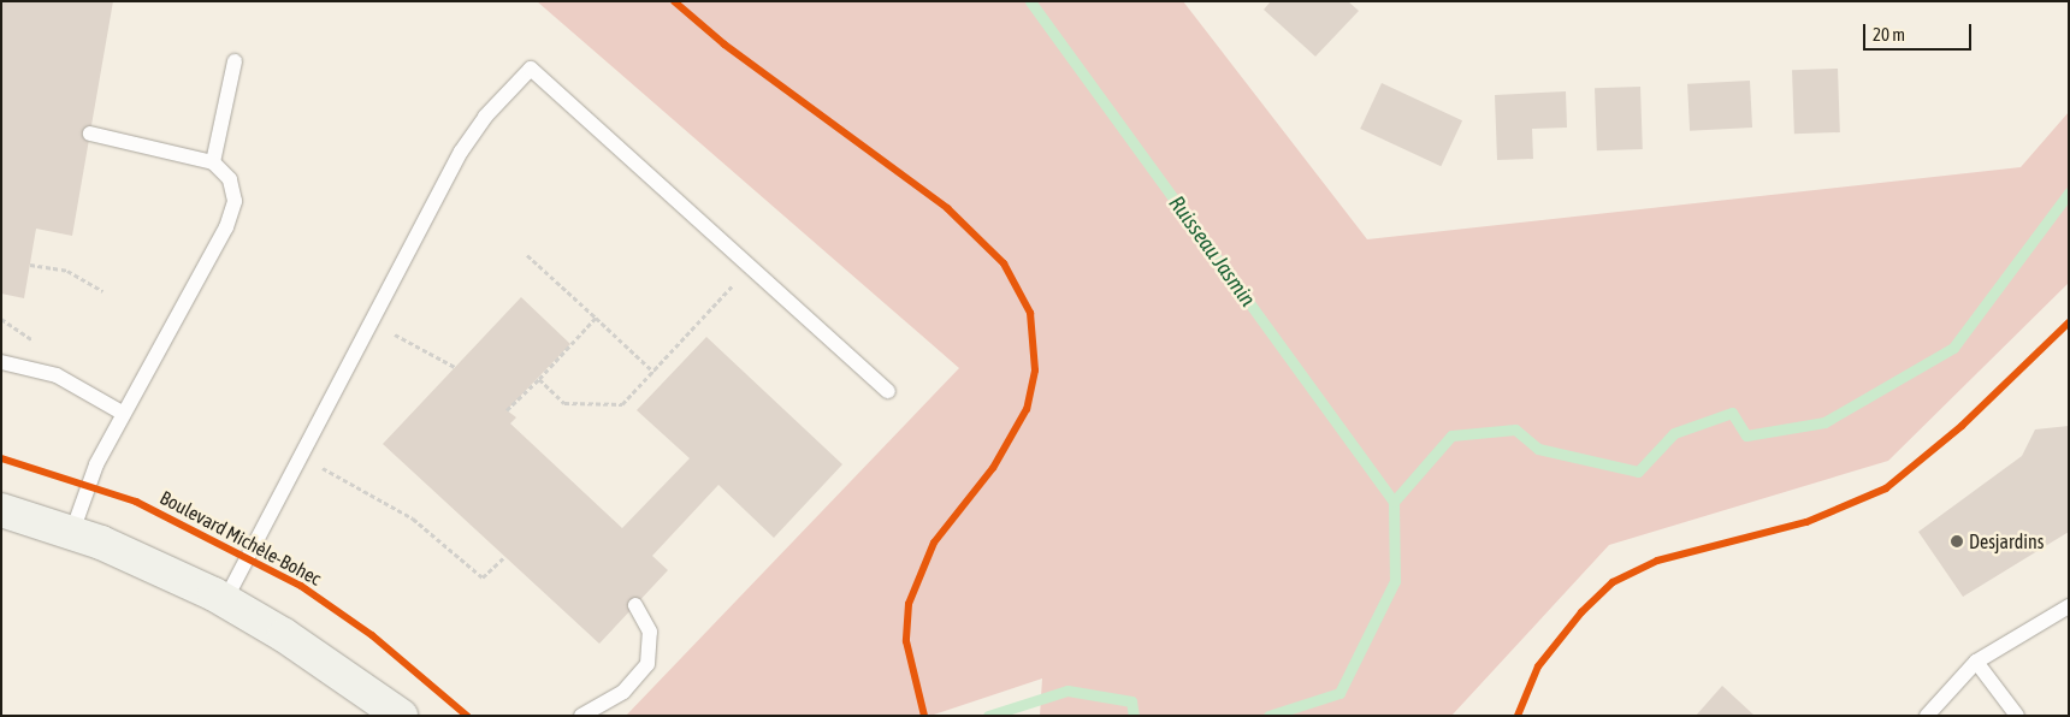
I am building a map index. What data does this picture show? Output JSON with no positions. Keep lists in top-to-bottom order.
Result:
{
  "streets": {
    "cycle path": ["Boulevard Michèle-Bohec"]
  },
  "water": ["Ruisseau Jasmin"],
  "places": ["Desjardins"],
  "scale_bar": "20 m"
}
